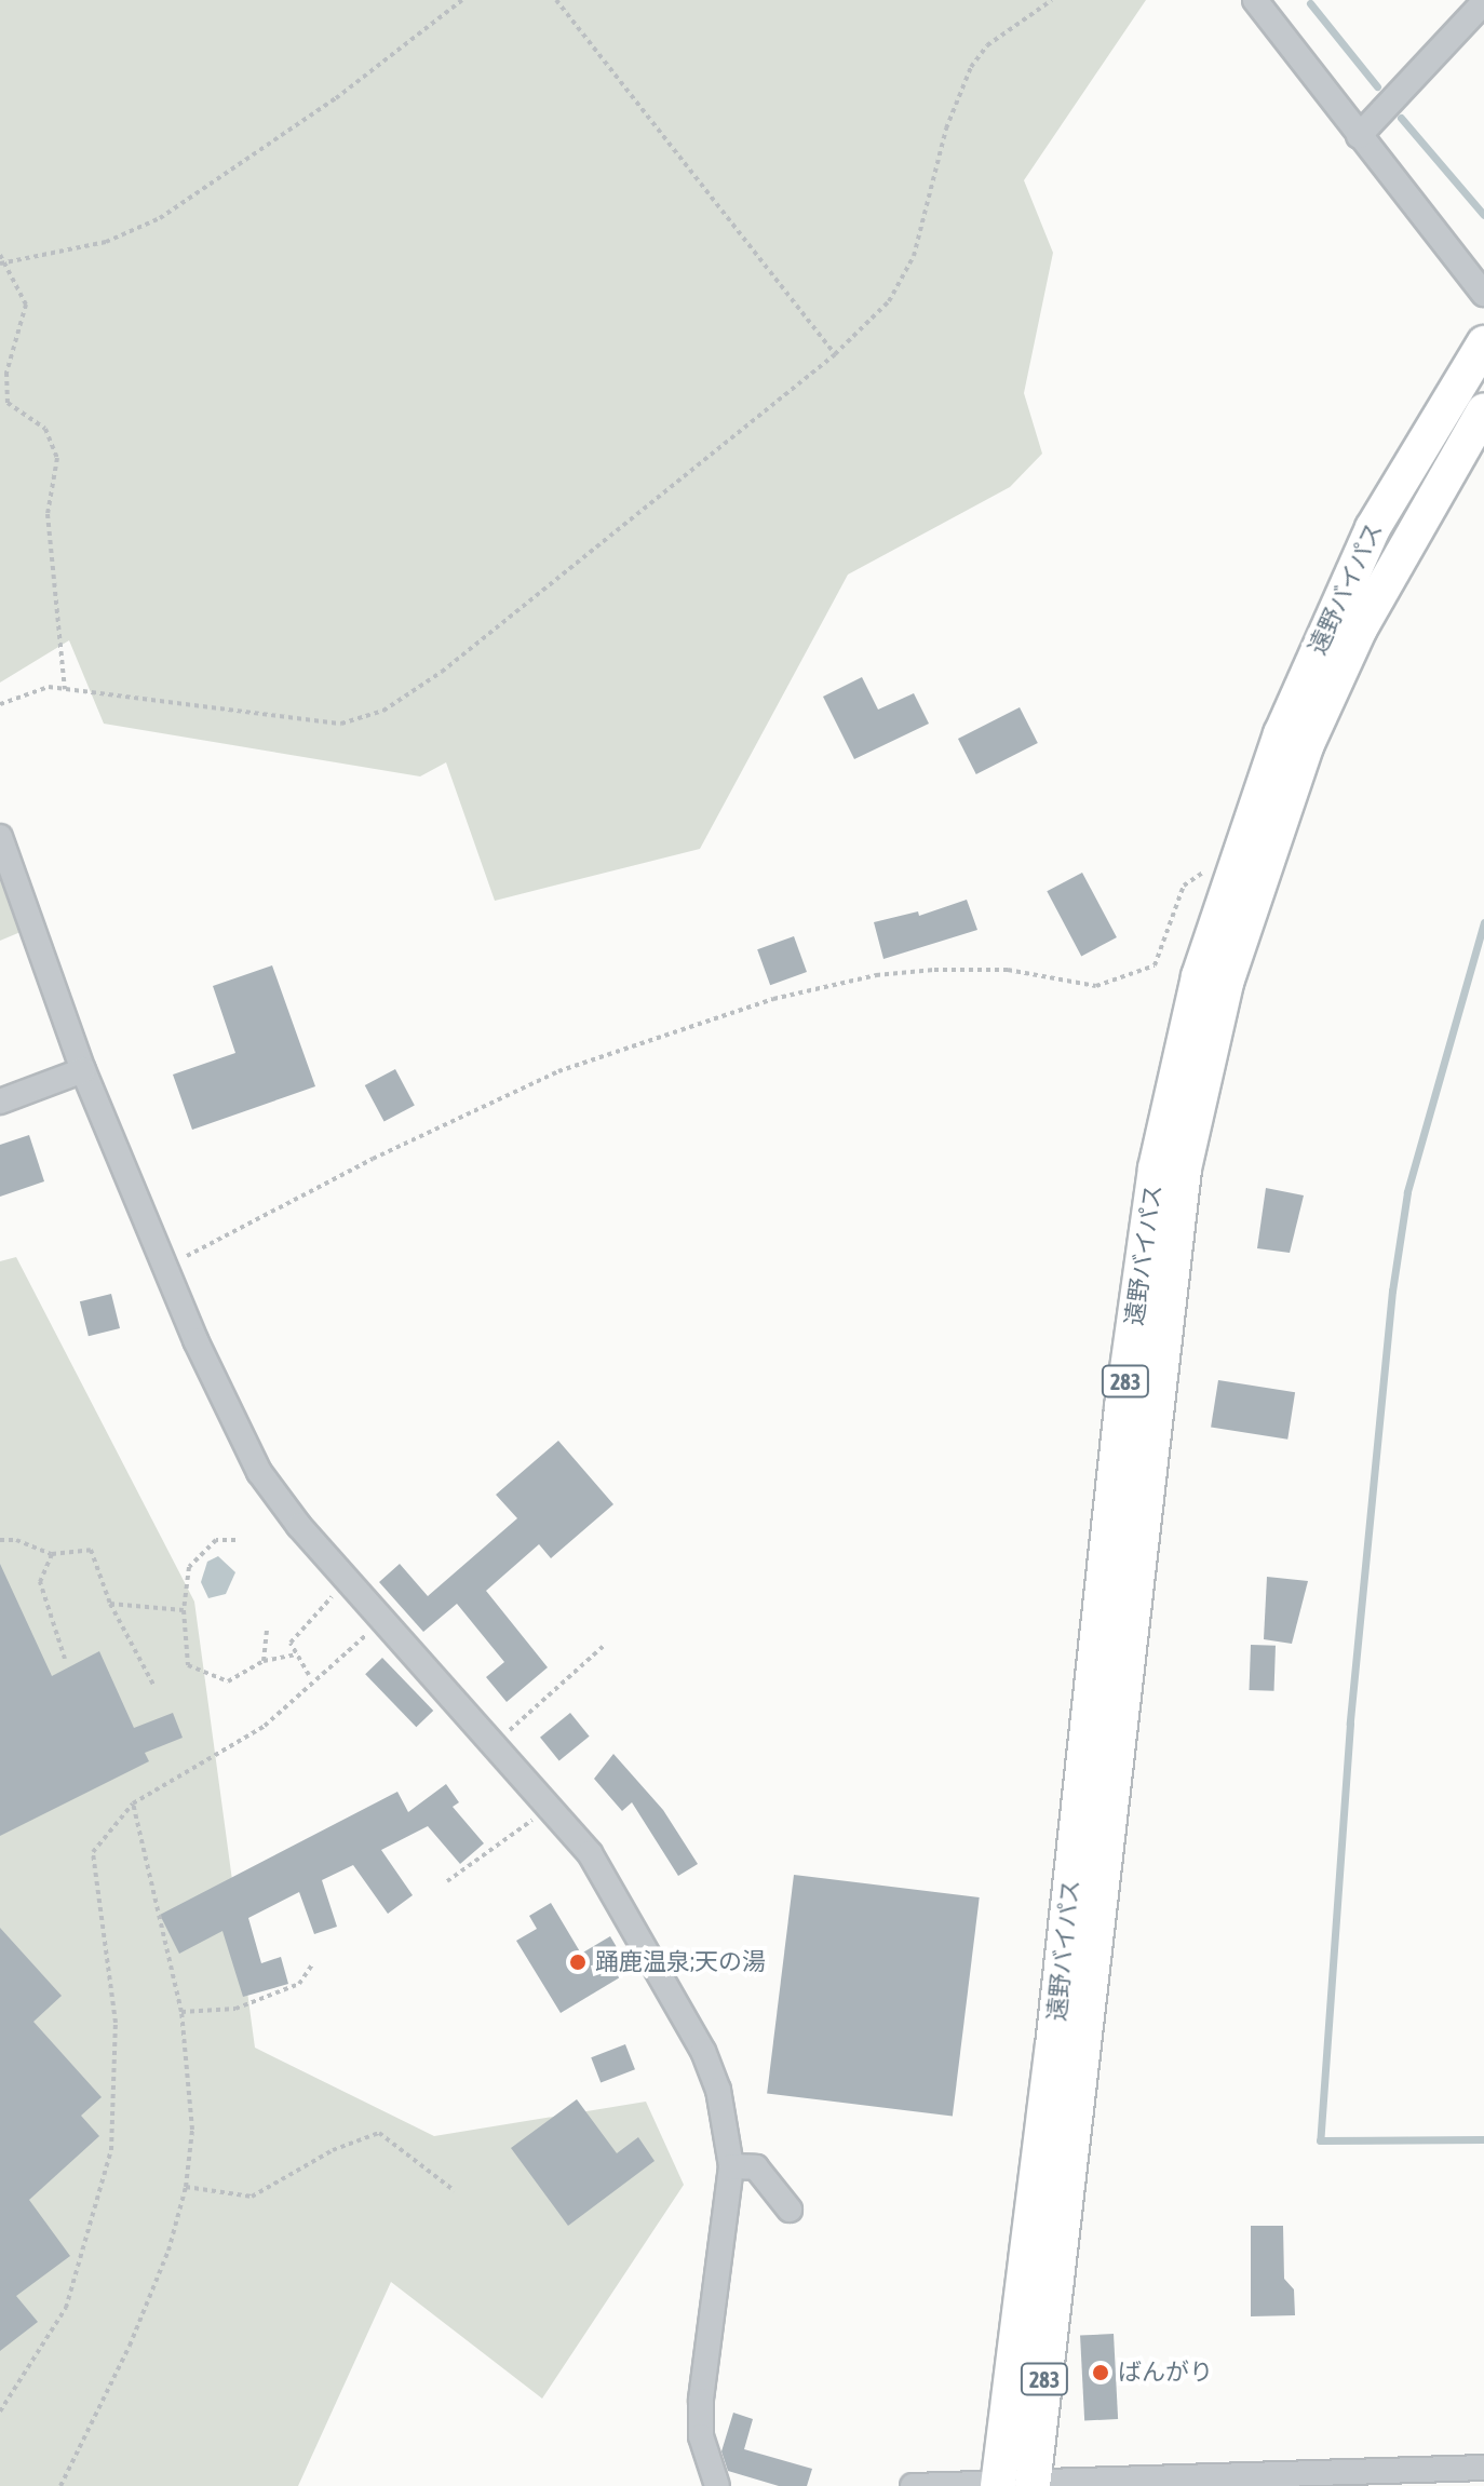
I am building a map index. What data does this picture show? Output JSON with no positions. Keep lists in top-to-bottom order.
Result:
{
  "streets": {
    "highway": ["遠野バイパス", "283"]
  },
  "places": ["踊鹿温泉;天の湯", "ばんがり"]
}
